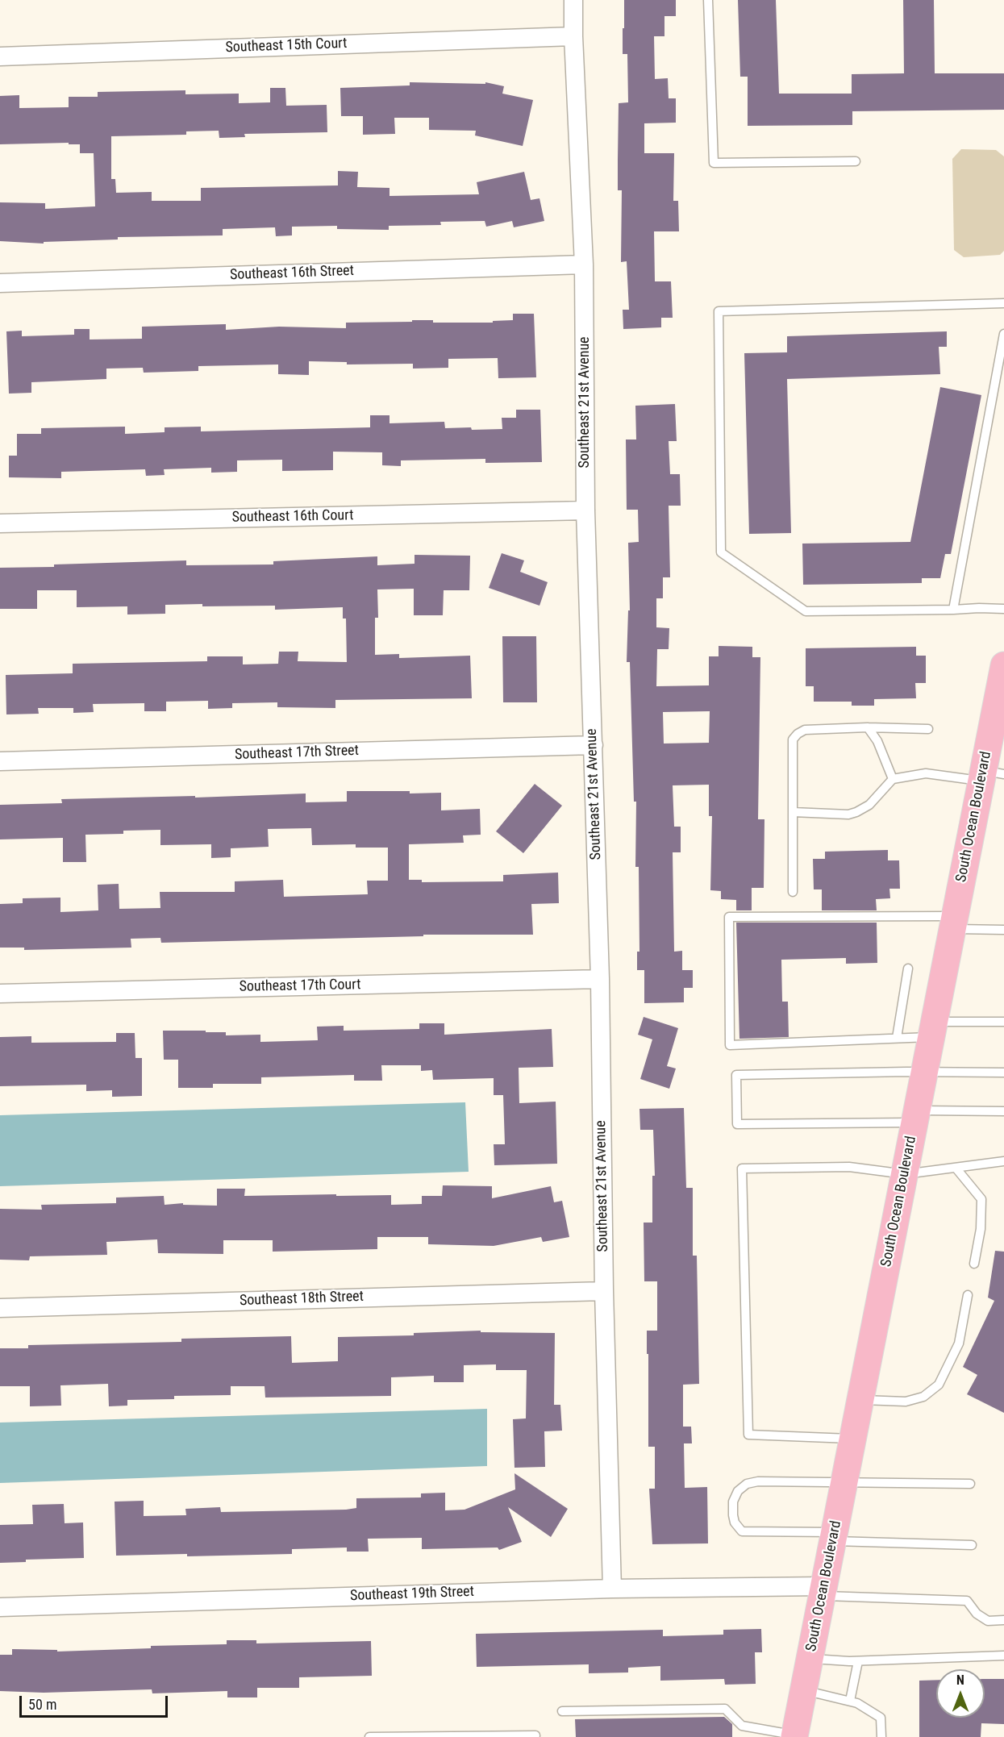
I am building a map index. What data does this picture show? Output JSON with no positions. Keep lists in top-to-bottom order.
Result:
{
  "streets": {
    "main road": ["South Ocean Boulevard"],
    "street": [
      "Southeast 15th Court",
      "Southeast 16th Street",
      "Southeast 21st Avenue",
      "Southeast 16th Court",
      "Southeast 17th Street",
      "Southeast 17th Court",
      "Southeast 18th Street",
      "Southeast 19th Street"
    ]
  },
  "crossings": [
    ["Southeast 15th Court", "Southeast 21st Avenue"],
    ["Southeast 16th Street", "Southeast 21st Avenue"],
    ["Southeast 21st Avenue", "Southeast 16th Court"],
    ["Southeast 21st Avenue", "Southeast 17th Street"],
    ["Southeast 21st Avenue", "Southeast 17th Court"],
    ["Southeast 21st Avenue", "Southeast 18th Street"],
    ["Southeast 21st Avenue", "Southeast 19th Street"],
    ["South Ocean Boulevard", "Southeast 19th Street"]
  ],
  "scale_bar": "50 m",
  "north": "top"
}
